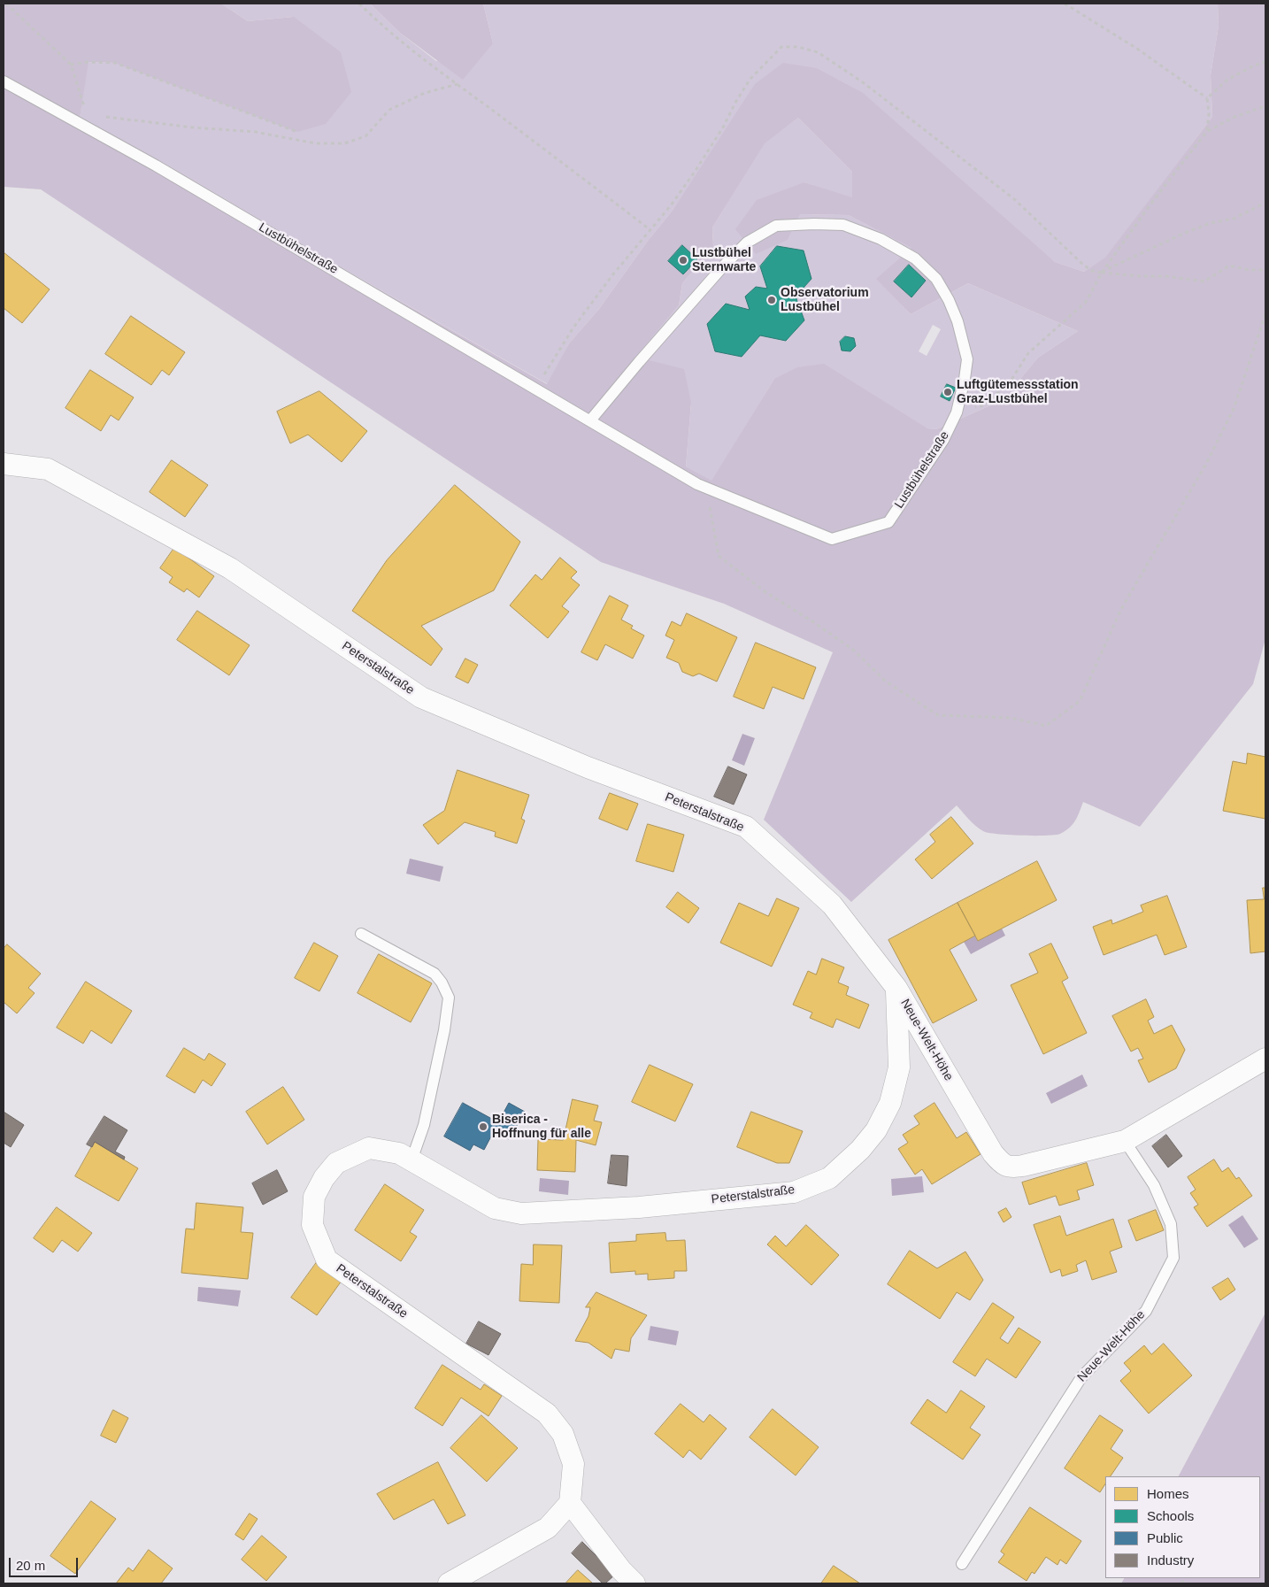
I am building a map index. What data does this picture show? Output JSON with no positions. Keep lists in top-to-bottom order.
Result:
{
  "streets": {
    "street": ["Peterstalstraße", "Neue-Welt-Höhe"],
    "lane": ["Lustbühelstraße"]
  },
  "crossings": [
    ["Peterstalstraße", "Neue-Welt-Höhe"]
  ],
  "places": [
    "Lustbühel Sternwarte",
    "Observatorium Lustbühel",
    "Luftgütemessstation Graz-Lustbühel",
    "Biserica - Hoffnung für alle"
  ],
  "legend": [
    "Homes",
    "Schools",
    "Public",
    "Industry"
  ],
  "scale_bar": "20 m"
}
